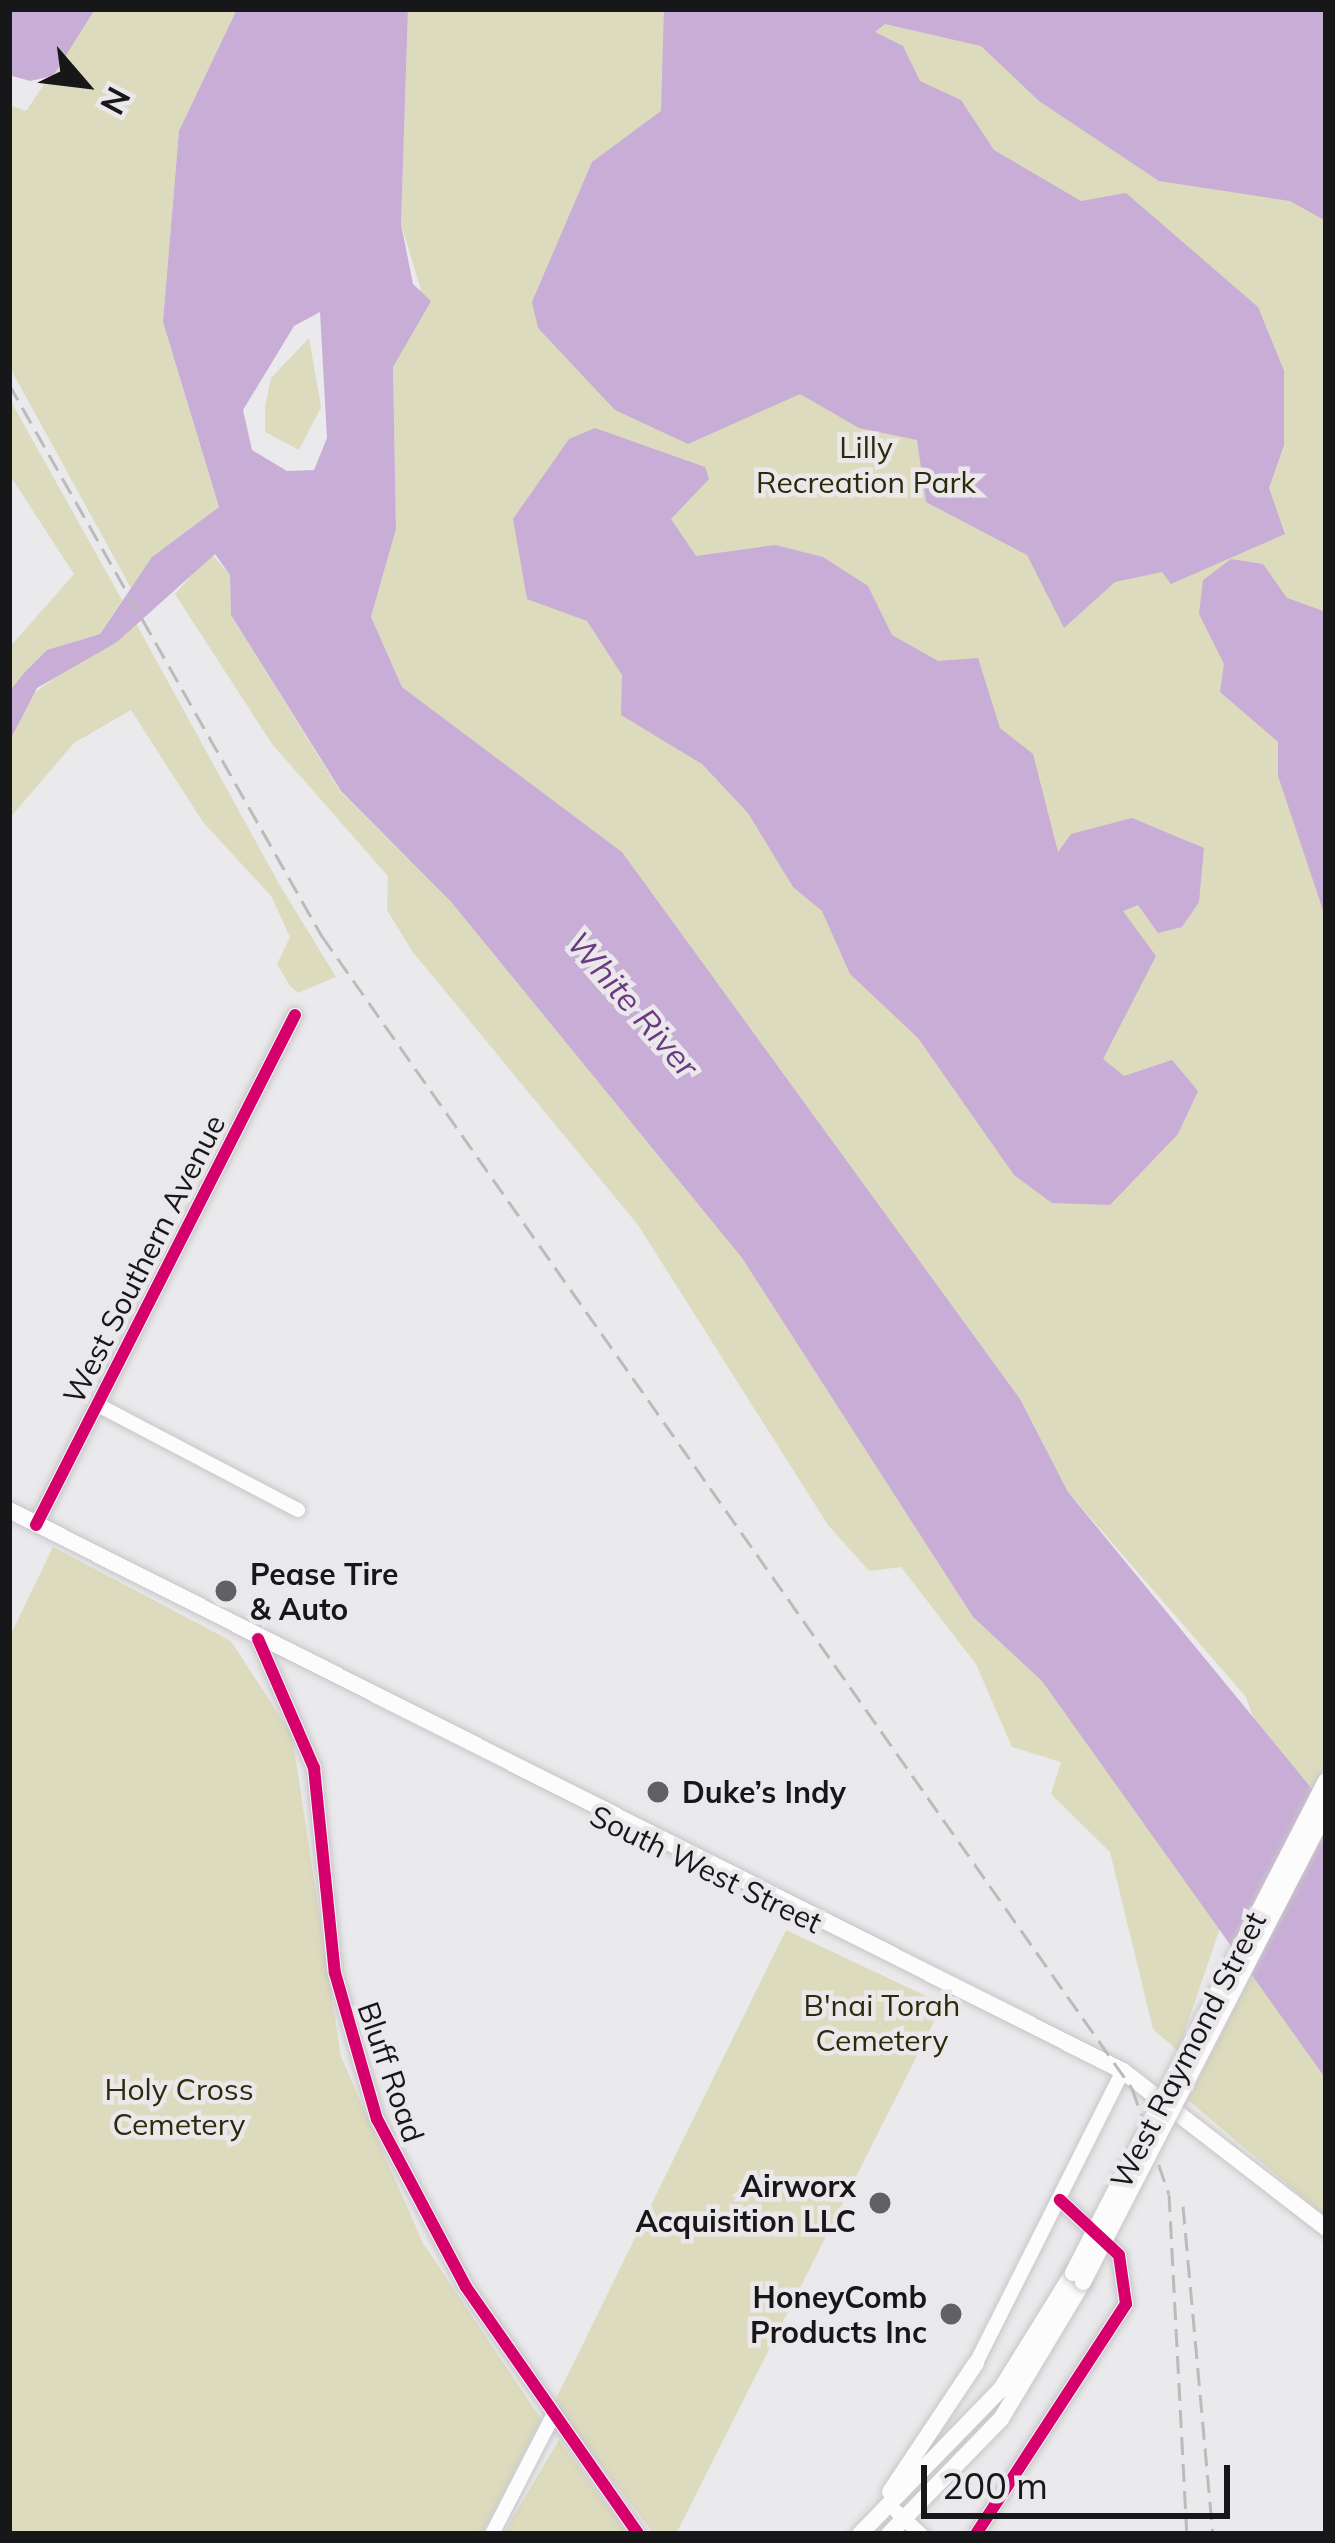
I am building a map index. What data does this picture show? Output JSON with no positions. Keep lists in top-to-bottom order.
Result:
{
  "streets": {
    "main road": ["South West Street", "West Raymond Street"],
    "street": ["West Southern Avenue", "Bluff Road"]
  },
  "crossings": [
    ["South West Street", "Bluff Road"]
  ],
  "water": ["White River"],
  "parks": ["Lilly Recreation Park", "B'nai Torah Cemetery", "Holy Cross Cemetery"],
  "places": [
    "Pease Tire & Auto",
    "Duke’s Indy",
    "Airworx Acquisition LLC",
    "HoneyComb Products Inc"
  ],
  "scale_bar": "200 m",
  "north": "bottom right"
}
